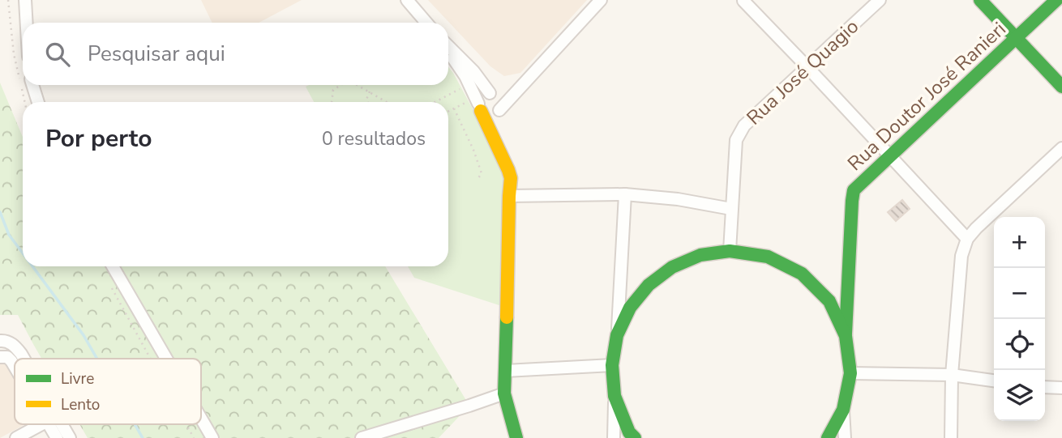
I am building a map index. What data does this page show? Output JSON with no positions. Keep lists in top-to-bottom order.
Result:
{
  "streets": {
    "street": ["Rua José Quagio", "Rua Doutor José Ranieri"]
  },
  "legend": ["Livre", "Lento"],
  "page": {
    "search": "Pesquisar aqui",
    "heading": ["Por perto", "0 resultados"],
    "map_buttons": ["+", "−"]
  }
}
